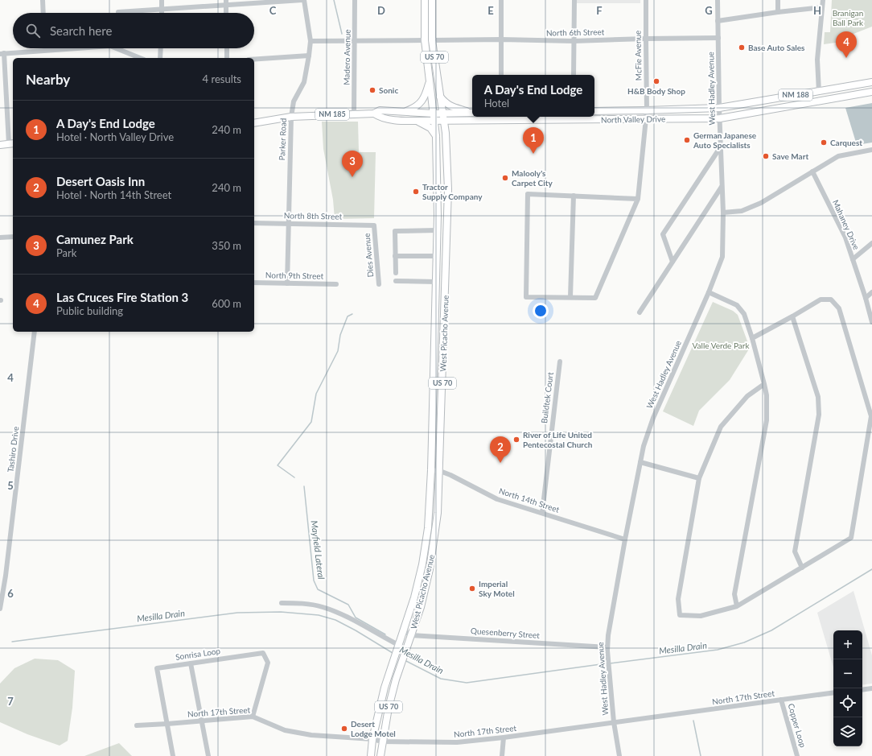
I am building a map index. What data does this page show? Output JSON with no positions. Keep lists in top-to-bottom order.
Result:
{
  "streets": {
    "main road": [
      "US 70",
      "NM 188",
      "NM 185",
      "North Valley Drive",
      "West Picacho Avenue"
    ],
    "street": [
      "North 6th Street",
      "McFie Avenue",
      "Madero Avenue",
      "West Hadley Avenue",
      "Parker Road",
      "North 8th Street",
      "Mahaney Drive",
      "Dies Avenue",
      "North 9th Street",
      "Buildtek Court",
      "Tashiro Drive",
      "North 14th Street",
      "Quesenberry Street",
      "Sonrisa Loop",
      "North 17th Street",
      "Copper Loop"
    ]
  },
  "crossings": [
    ["North 6th Street", "McFie Avenue"],
    ["North 6th Street", "West Hadley Avenue"],
    ["North 6th Street", "West Picacho Avenue"],
    ["McFie Avenue", "North Valley Drive"],
    ["Madero Avenue", "North Valley Drive"],
    ["West Hadley Avenue", "North Valley Drive"],
    ["West Hadley Avenue", "North 14th Street"],
    ["West Hadley Avenue", "Quesenberry Street"],
    ["West Hadley Avenue", "North 17th Street"],
    ["North Valley Drive", "Parker Road"],
    ["North Valley Drive", "West Picacho Avenue"],
    ["Parker Road", "North 8th Street"],
    ["Parker Road", "North 9th Street"],
    ["North 8th Street", "Dies Avenue"],
    ["West Picacho Avenue", "North 14th Street"],
    ["West Picacho Avenue", "Quesenberry Street"],
    ["West Picacho Avenue", "North 17th Street"],
    ["Buildtek Court", "North 14th Street"],
    ["Sonrisa Loop", "North 17th Street"],
    ["North 17th Street", "Copper Loop"]
  ],
  "water": ["Mayfield Lateral", "Mesilla Drain"],
  "parks": ["Branigan Ball Park", "Valle Verde Park"],
  "places": [
    "Base Auto Sales",
    "H&B Body Shop",
    "Sonic",
    "German Japanese Auto Specialists",
    "Carquest",
    "Save Mart",
    "Malooly's Carpet City",
    "Tractor Supply Company",
    "River of Life United Pentecostal Church",
    "Imperial Sky Motel",
    "Desert Lodge Motel"
  ],
  "page": {
    "search": "Search here",
    "pins": [
      "4",
      "1",
      "3",
      "2"
    ],
    "heading": ["Nearby", "4 results"],
    "popup": ["A Day's End Lodge", "Hotel"],
    "list": [
      {
        "mark": "1",
        "name": "A Day's End Lodge",
        "note": "Hotel · North Valley Drive",
        "value": "240 m"
      },
      {
        "mark": "2",
        "name": "Desert Oasis Inn",
        "note": "Hotel · North 14th Street",
        "value": "240 m"
      },
      {
        "mark": "3",
        "name": "Camunez Park",
        "note": "Park",
        "value": "350 m"
      },
      {
        "mark": "4",
        "name": "Las Cruces Fire Station 3",
        "note": "Public building",
        "value": "600 m"
      }
    ],
    "map_buttons": ["+", "−"]
  },
  "grid": {
    "columns": [
      "C",
      "D",
      "E",
      "F",
      "G",
      "H"
    ],
    "rows": [
      "4",
      "5",
      "6",
      "7"
    ]
  }
}
